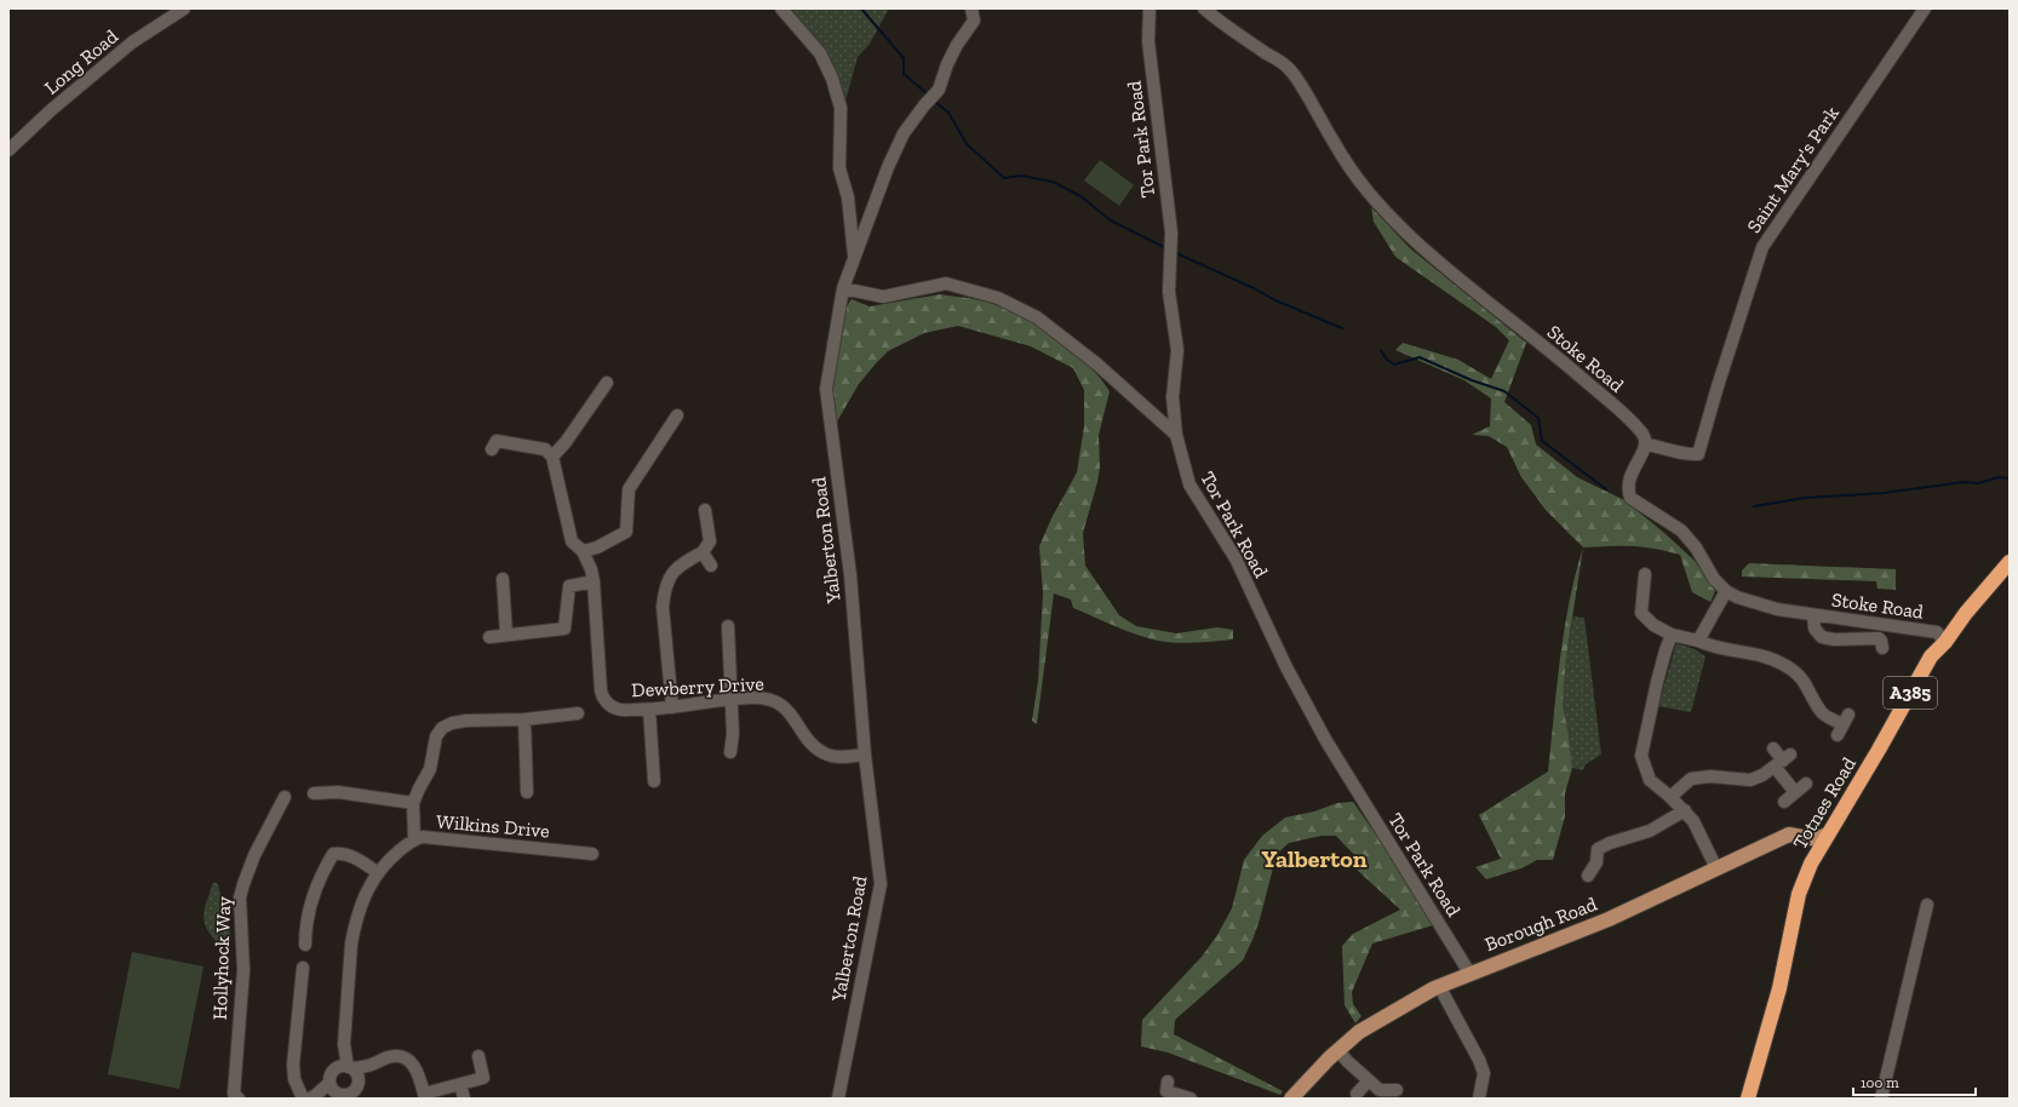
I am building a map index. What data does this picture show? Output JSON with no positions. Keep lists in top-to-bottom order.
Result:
{
  "streets": {
    "highway": ["A385", "Totnes Road"],
    "main road": ["Borough Road"],
    "street": [
      "Long Road",
      "Tor Park Road",
      "Saint Mary's Park",
      "Stoke Road",
      "Yalberton Road",
      "Dewberry Drive",
      "Wilkins Drive",
      "Hollyhock Way"
    ]
  },
  "crossings": [
    ["Tor Park Road", "Borough Road"],
    ["Saint Mary's Park", "Stoke Road"],
    ["Stoke Road", "Totnes Road"],
    ["Yalberton Road", "Dewberry Drive"],
    ["Totnes Road", "Borough Road"]
  ],
  "districts": ["Yalberton"],
  "scale_bar": "100 m"
}
